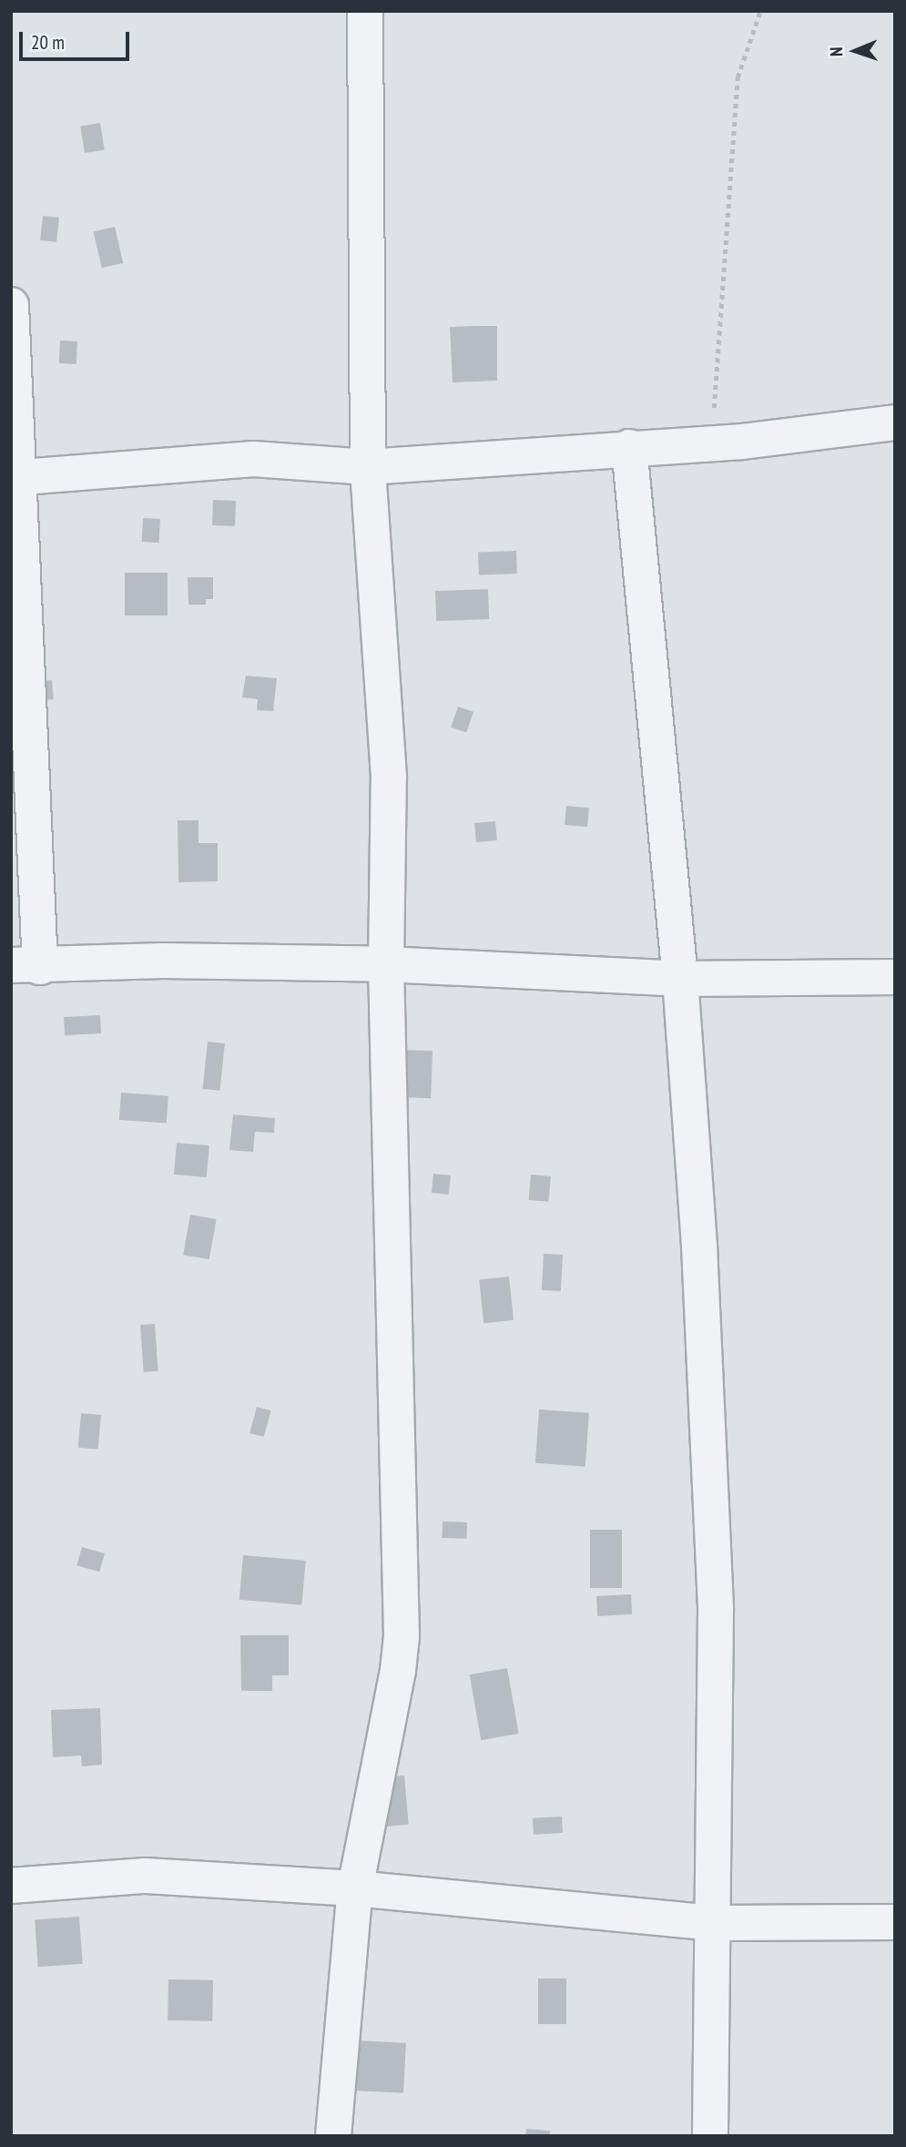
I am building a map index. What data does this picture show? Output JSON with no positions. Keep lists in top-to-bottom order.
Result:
{
  "scale_bar": "20 m",
  "north": "left"
}
